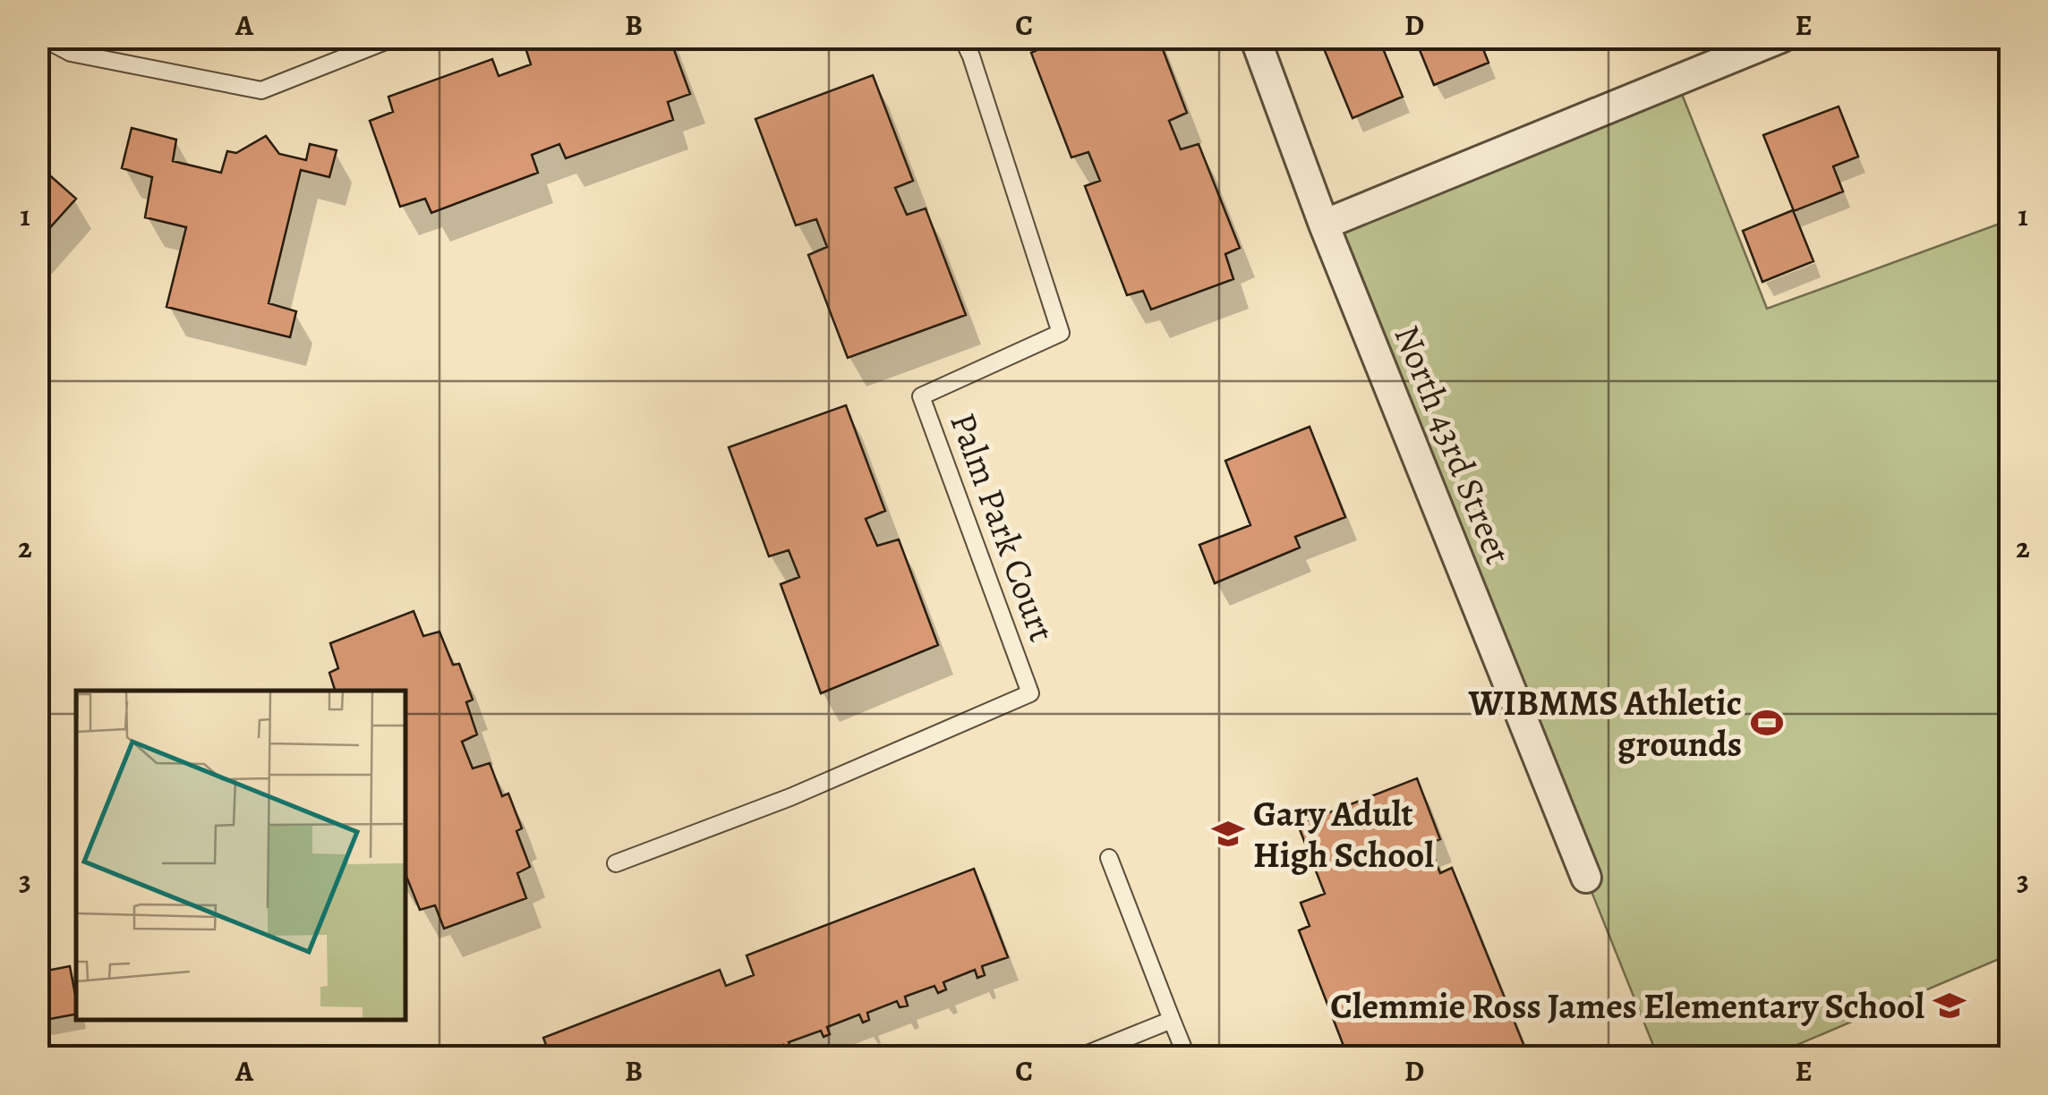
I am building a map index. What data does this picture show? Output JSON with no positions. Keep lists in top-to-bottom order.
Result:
{
  "streets": {
    "street": ["North 43rd Street"],
    "lane": ["Palm Park Court"]
  },
  "places": {
    "sports": ["WIBMMS Athletic grounds"],
    "school or university": ["Gary Adult High School", "Clemmie Ross James Elementary School"]
  },
  "grid": {
    "columns": [
      "A",
      "B",
      "C",
      "D",
      "E"
    ],
    "rows": ["1", "2", "3"]
  }
}
